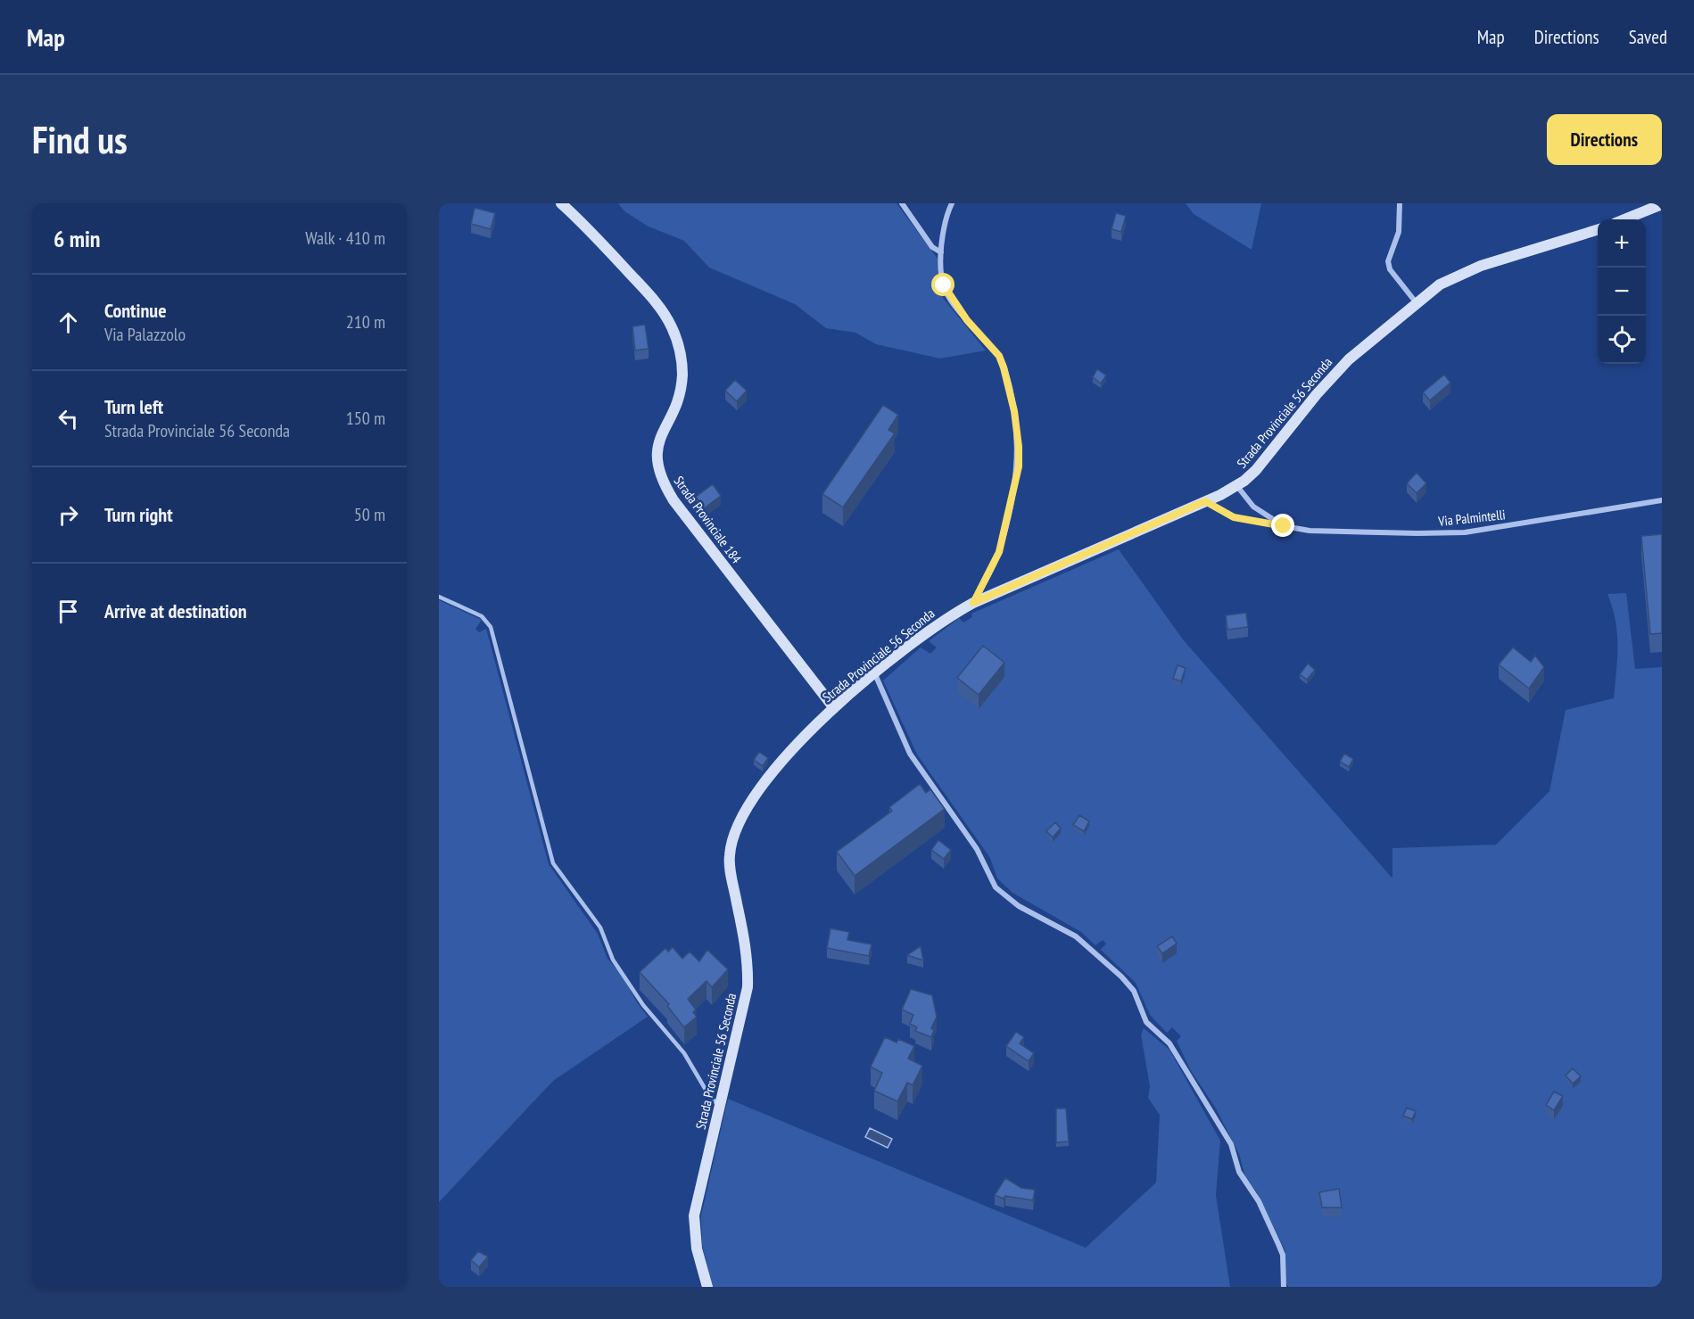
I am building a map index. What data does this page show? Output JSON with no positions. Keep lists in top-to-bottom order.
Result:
{
  "streets": {
    "street": ["Strada Provinciale 56 Seconda", "Via Palmintelli", "Strada Provinciale 184"]
  },
  "crossings": [
    ["Strada Provinciale 56 Seconda", "Via Palmintelli"],
    ["Strada Provinciale 56 Seconda", "Strada Provinciale 184"]
  ],
  "page": {
    "header": "Map",
    "nav": ["Map", "Directions", "Saved"],
    "buttons": "Directions",
    "title": "Find us",
    "heading": ["6 min", "Walk · 410 m"],
    "map_buttons": ["+", "−"],
    "list": [
      ["Continue", "Via Palazzolo", "210 m"],
      ["Turn left", "Strada Provinciale 56 Seconda", "150 m"],
      ["Turn right", "50 m"],
      "Arrive at destination"
    ]
  }
}
